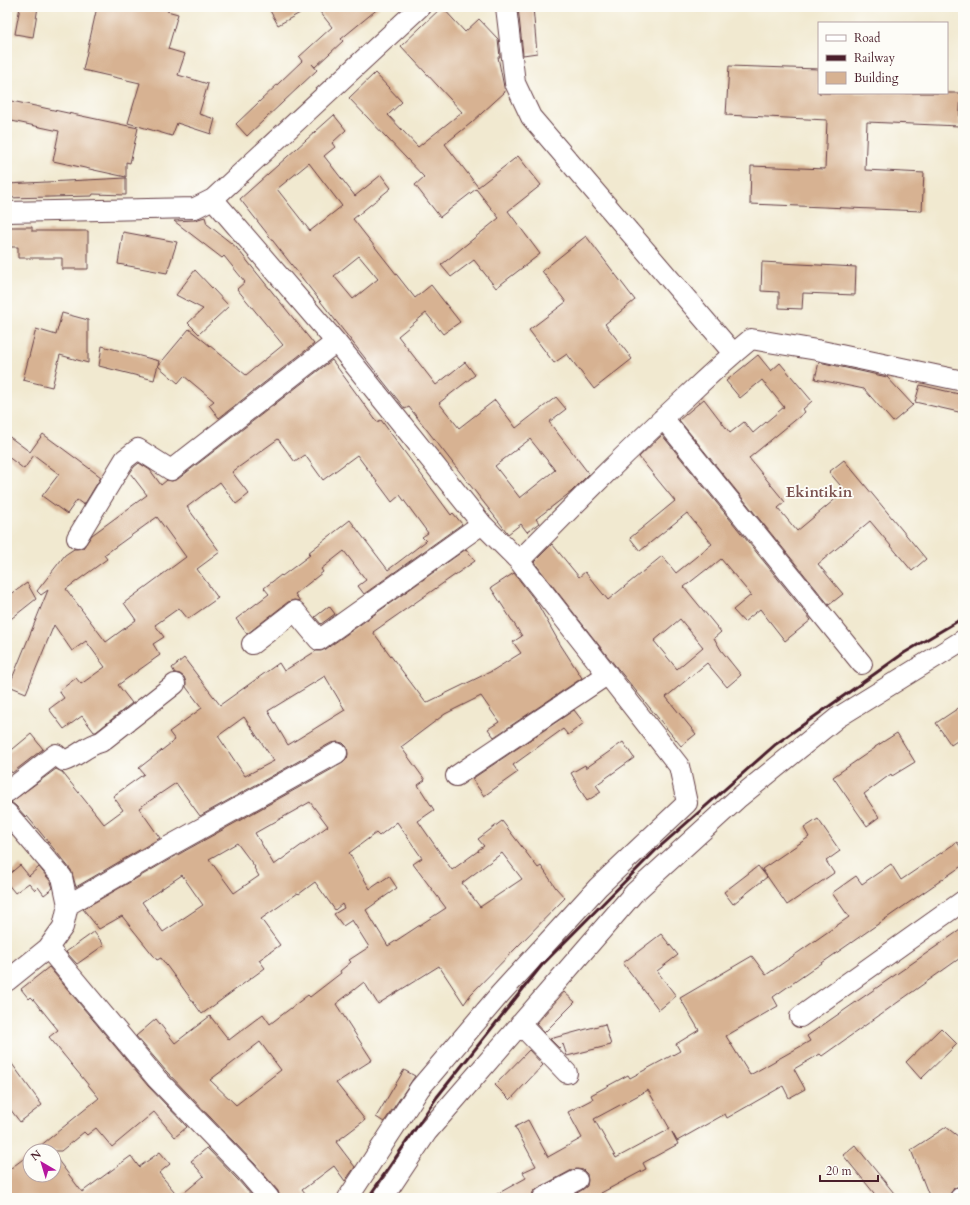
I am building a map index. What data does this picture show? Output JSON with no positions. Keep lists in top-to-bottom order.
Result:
{
  "districts": ["Ekintikin"],
  "legend": ["Road", "Railway", "Building"],
  "scale_bar": "20 m",
  "north": "top left"
}
